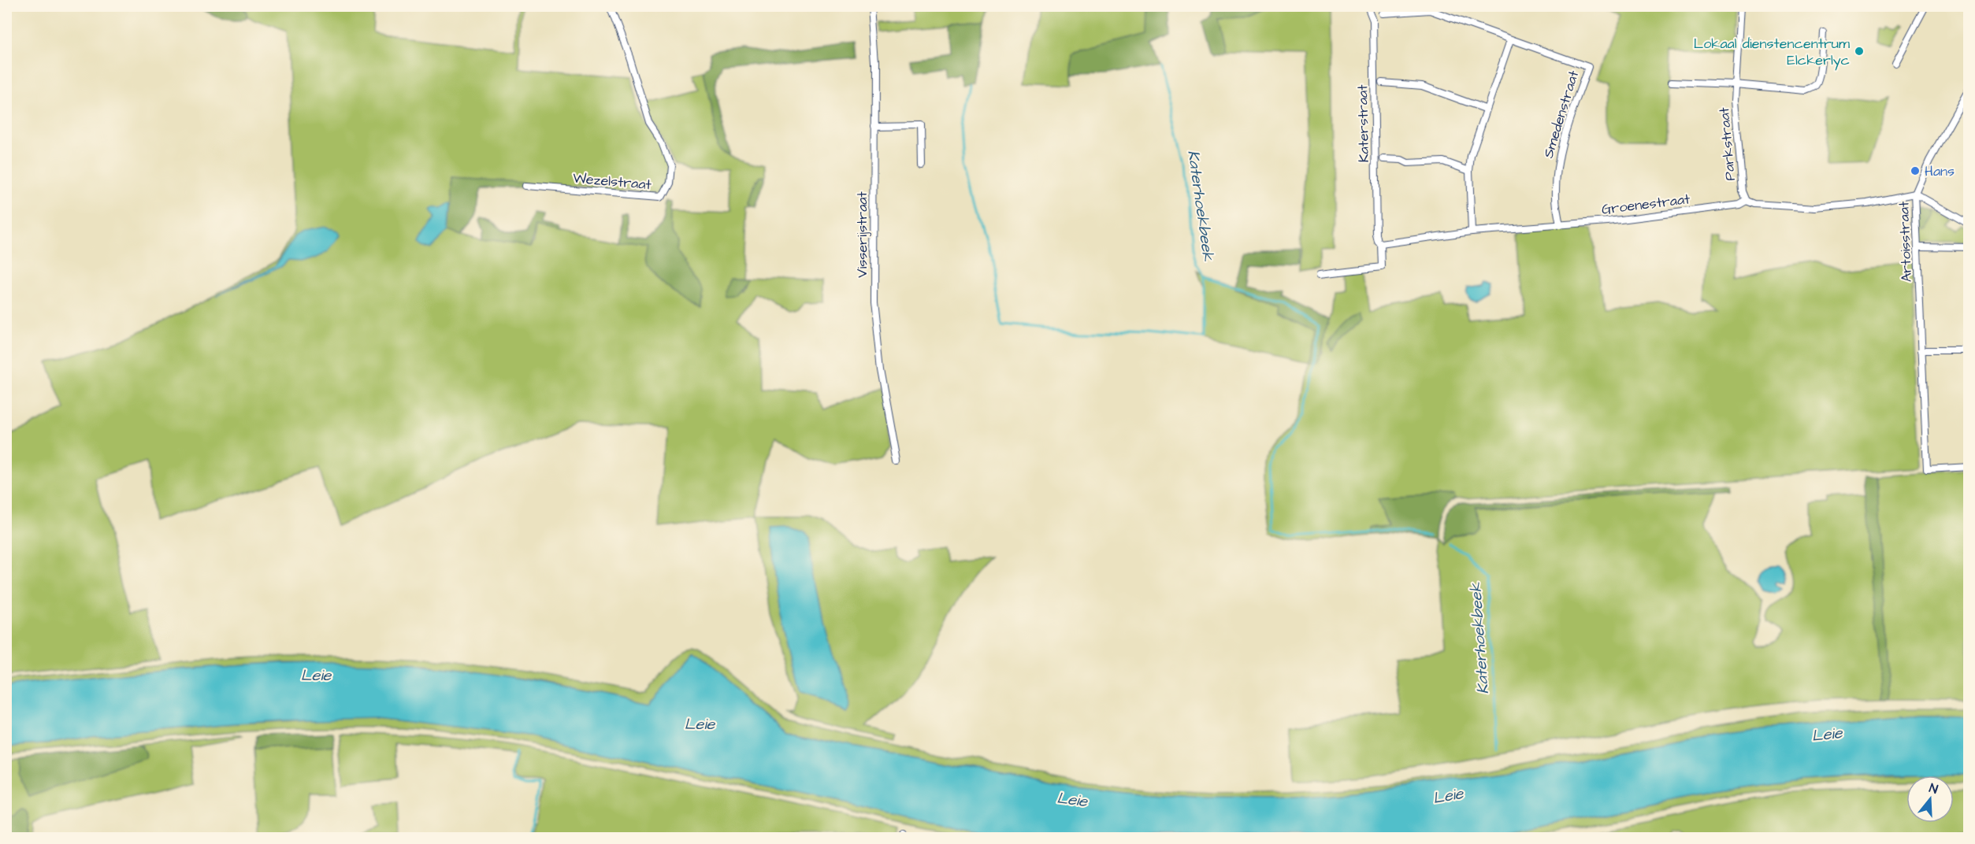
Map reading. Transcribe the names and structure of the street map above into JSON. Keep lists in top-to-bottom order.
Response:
{
  "streets": {
    "street": [
      "Smedenstraat",
      "Katerstraat",
      "Parkstraat",
      "Wezelstraat",
      "Groenestraat",
      "Visserijstraat",
      "Artoisstraat"
    ]
  },
  "crossings": [
    ["Smedenstraat", "Groenestraat"],
    ["Katerstraat", "Groenestraat"],
    ["Parkstraat", "Groenestraat"],
    ["Groenestraat", "Artoisstraat"]
  ],
  "water": ["Katerhoekbeek", "Leie"],
  "places": ["Lokaal dienstencentrum Elckerlyc", "Hans"],
  "north": "top"
}
